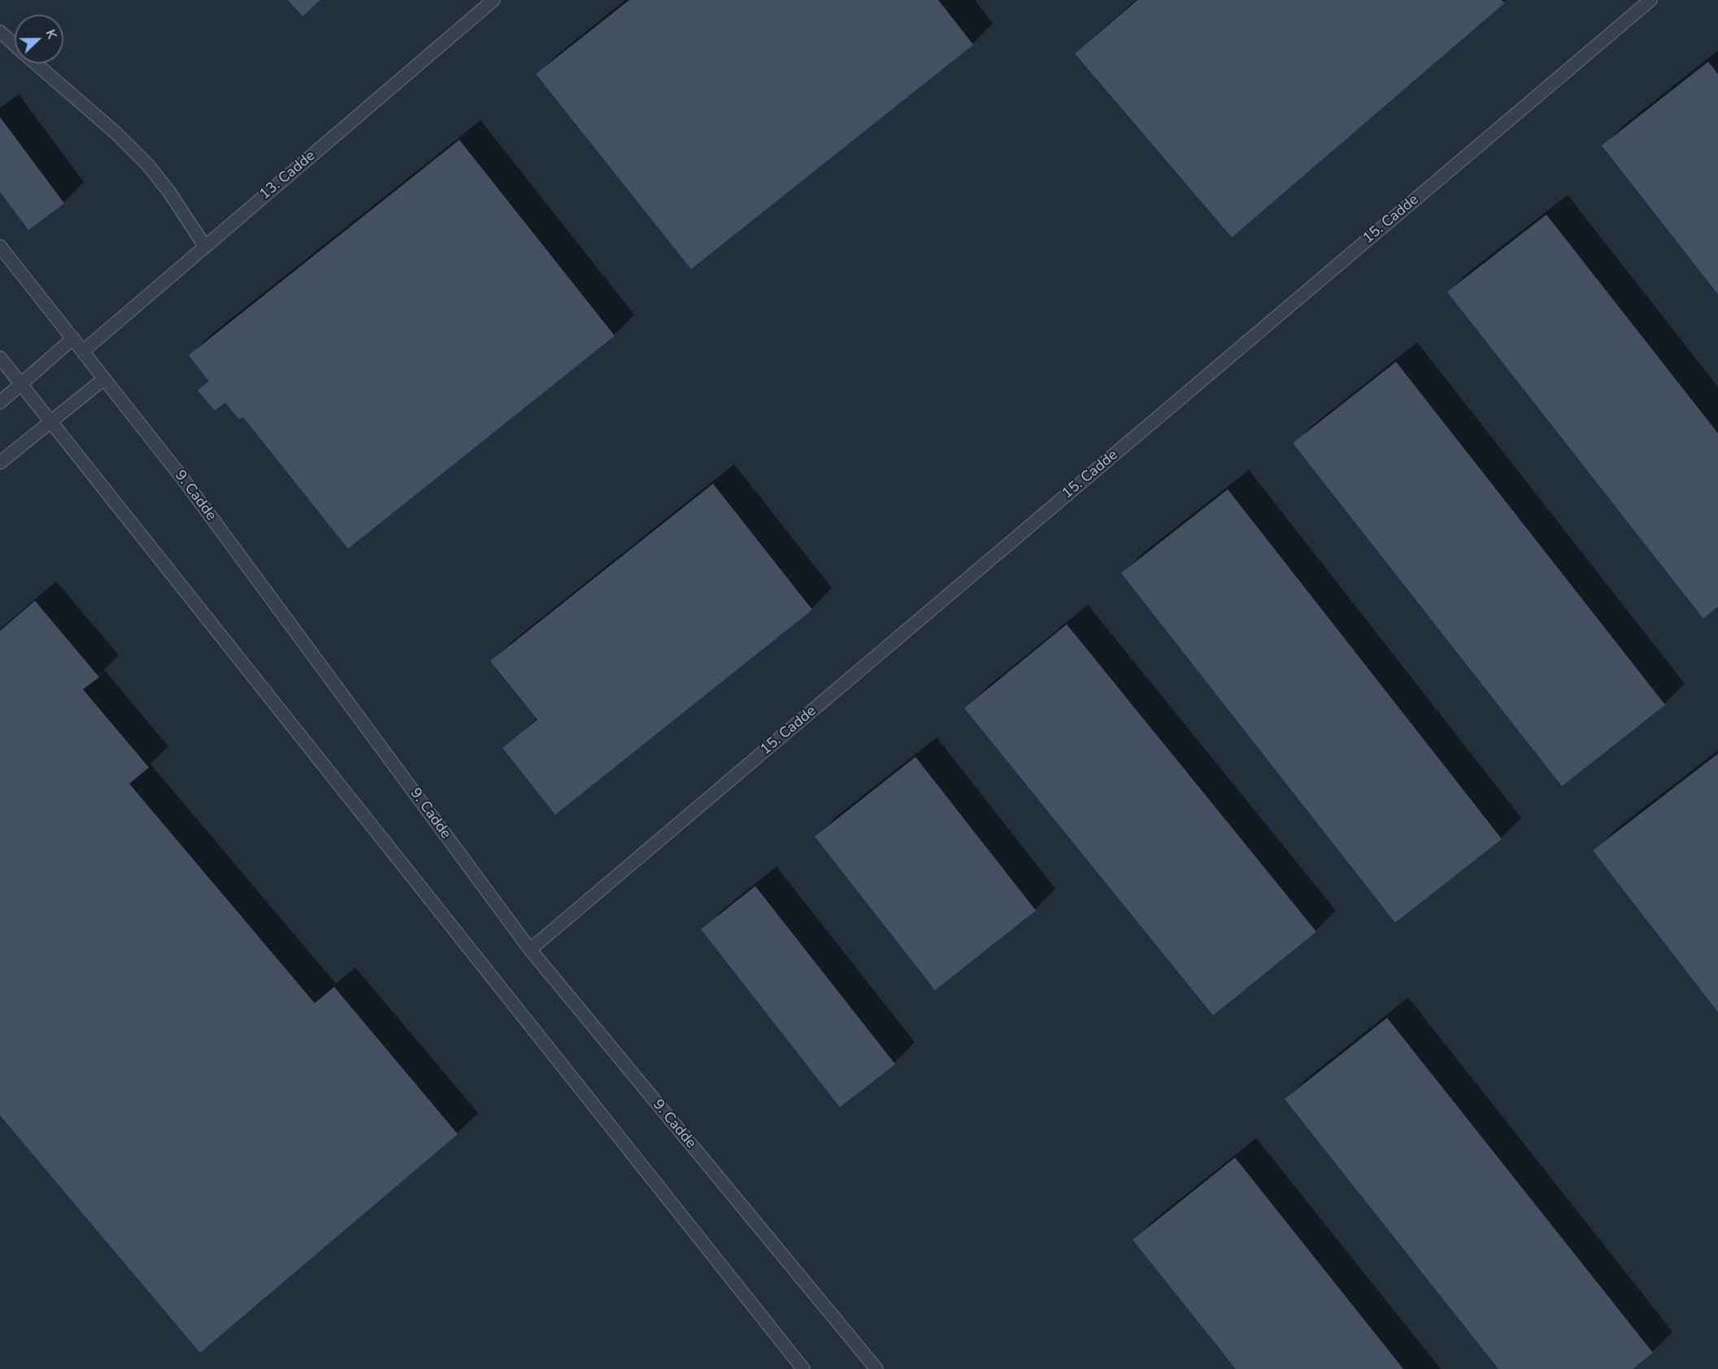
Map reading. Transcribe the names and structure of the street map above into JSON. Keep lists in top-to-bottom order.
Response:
{
  "streets": {
    "lane": ["13. Cadde", "15. Cadde", "9. Cadde"]
  },
  "crossings": [
    ["13. Cadde", "9. Cadde"],
    ["15. Cadde", "9. Cadde"]
  ],
  "north": "right"
}
